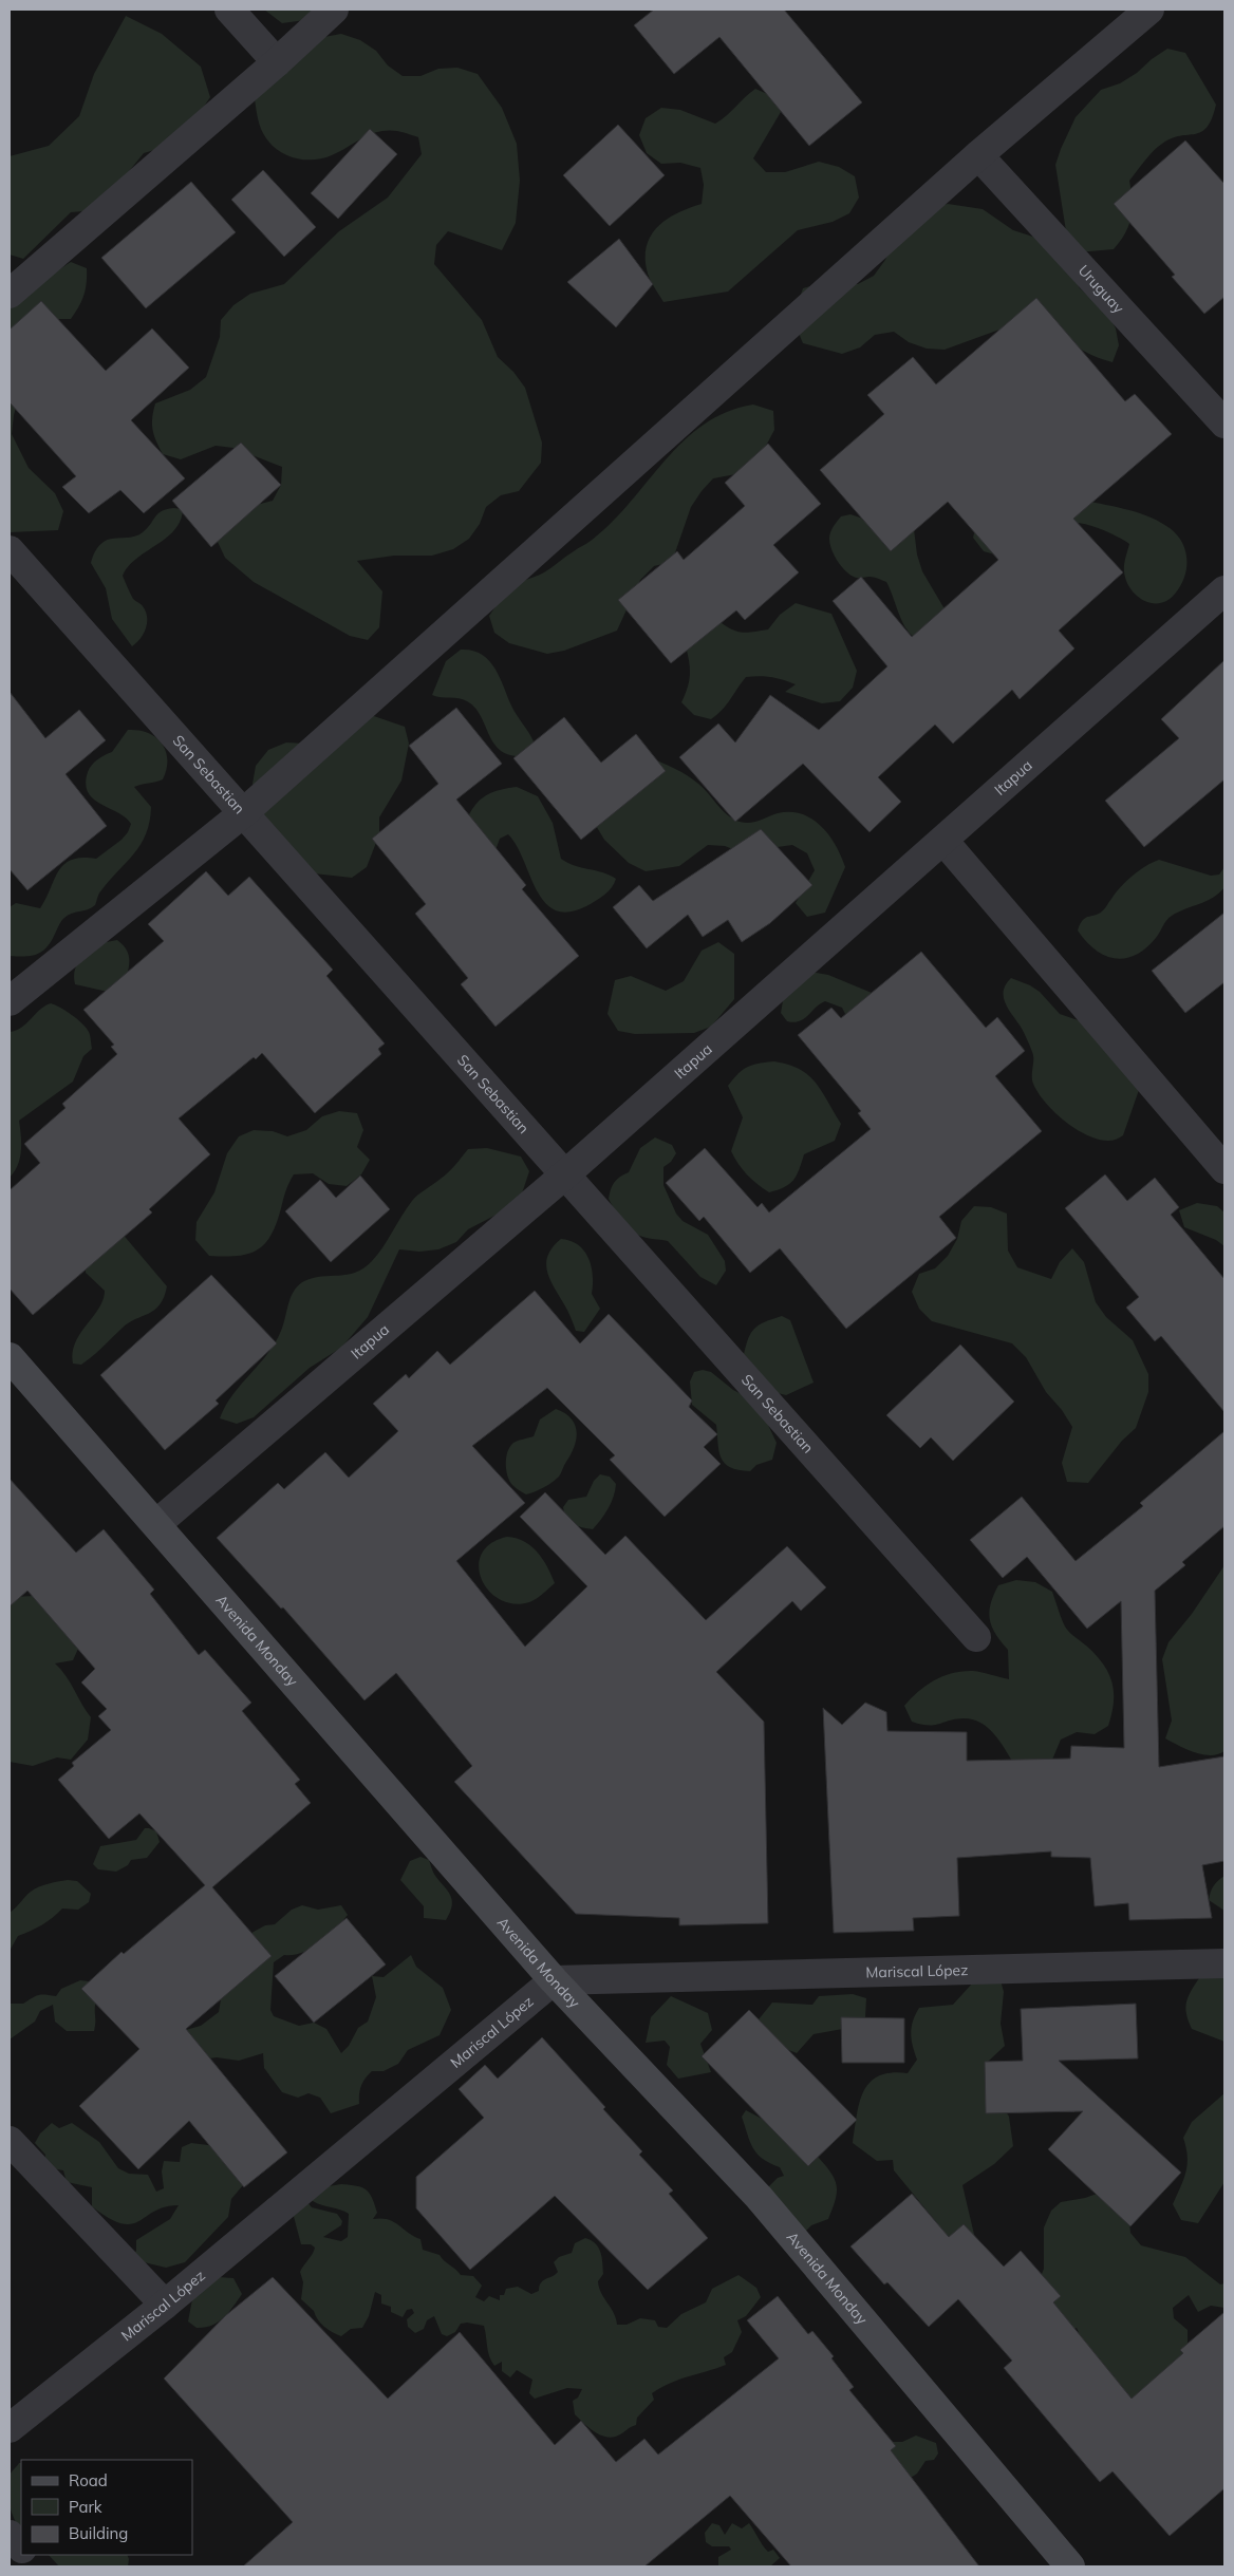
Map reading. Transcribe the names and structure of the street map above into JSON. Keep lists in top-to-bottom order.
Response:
{
  "streets": {
    "main road": ["Avenida Monday"],
    "street": [
      "Uruguay",
      "San Sebastian",
      "Itapua",
      "Mariscal López"
    ]
  },
  "crossings": [
    ["San Sebastian", "Itapua"],
    ["Itapua", "Avenida Monday"],
    ["Avenida Monday", "Mariscal López"]
  ],
  "legend": ["Road", "Park", "Building"]
}
